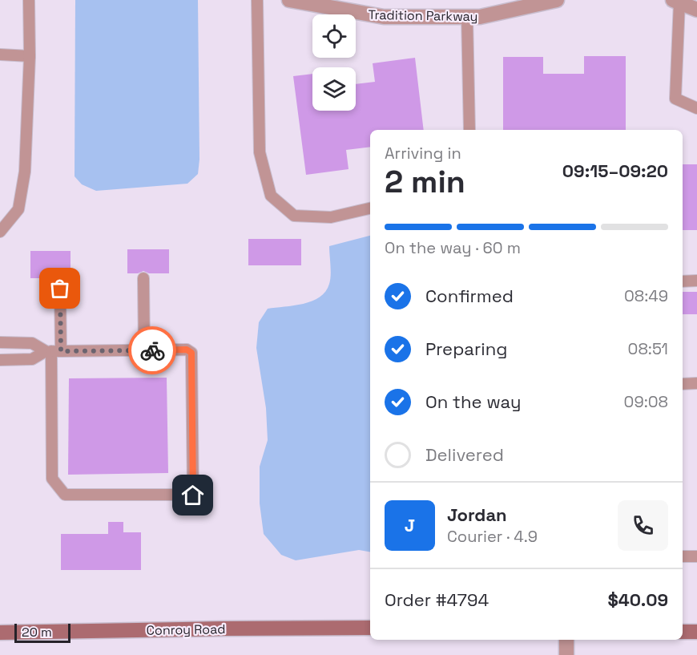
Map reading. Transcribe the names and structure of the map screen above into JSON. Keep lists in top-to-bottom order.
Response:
{
  "streets": {
    "main road": ["Conroy Road"],
    "street": ["Tradition Parkway"]
  },
  "scale_bar": "20 m",
  "page": {
    "heading": ["2 min", "Arriving in", "09:15–09:20"],
    "panel": [
      "Jordan",
      "Courier · 4.9",
      "Order #4794",
      "$40.09"
    ],
    "bar": "On the way · 60 m",
    "list": [
      ["Confirmed", "08:49"],
      ["Preparing", "08:51"],
      ["On the way", "09:08"],
      "Delivered"
    ],
    "round": "J",
    "scale": "20 m"
  }
}
